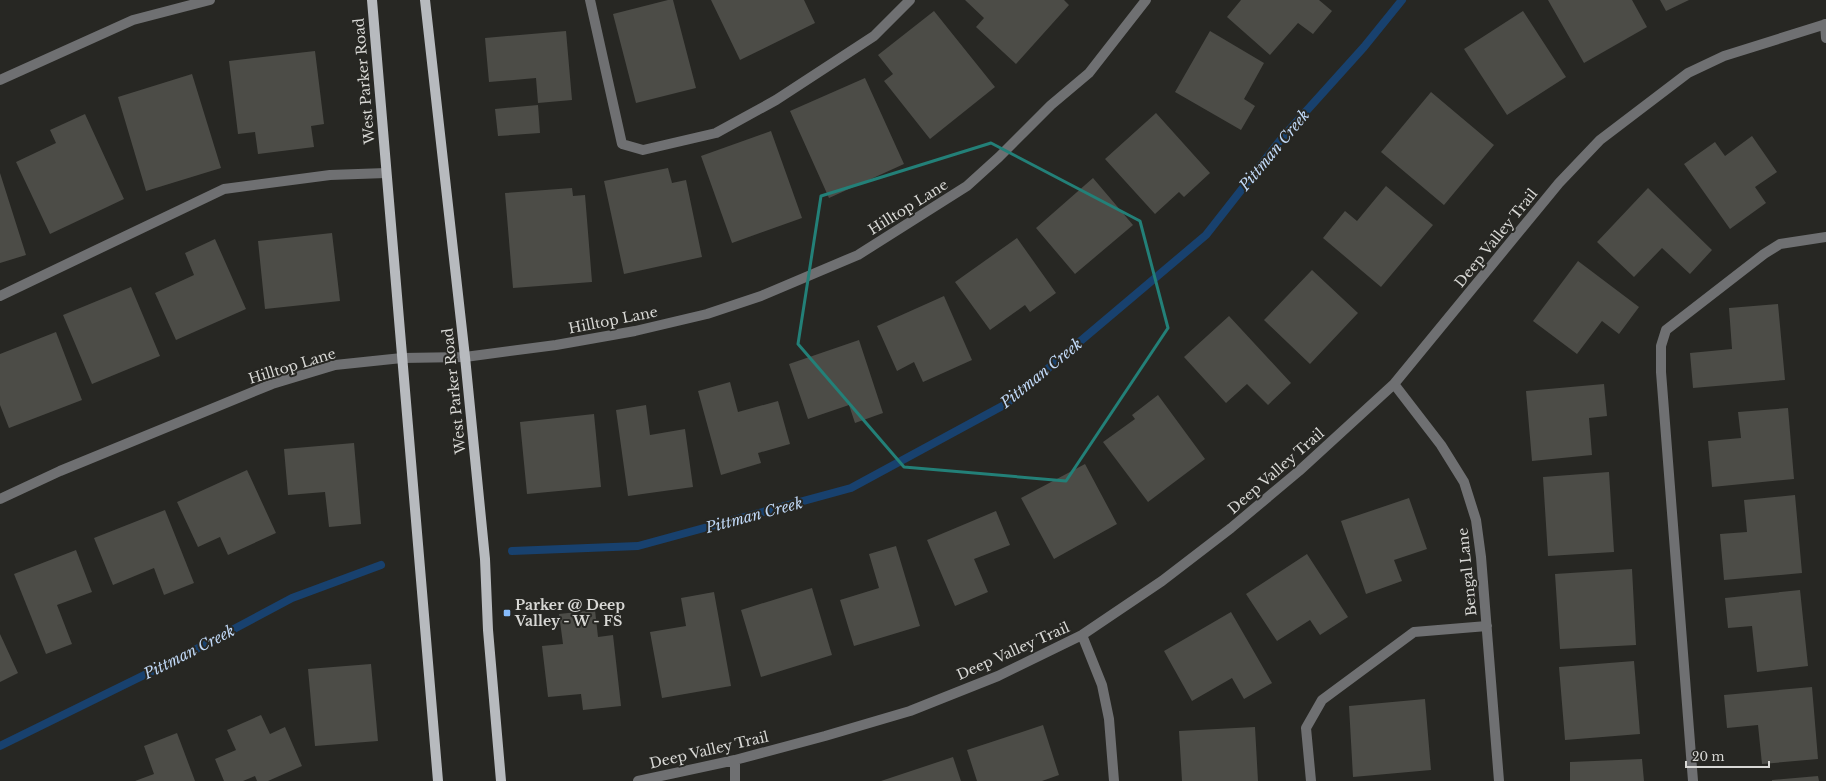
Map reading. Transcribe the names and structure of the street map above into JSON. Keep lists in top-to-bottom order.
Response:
{
  "streets": {
    "main road": ["West Parker Road"],
    "street": ["Hilltop Lane", "Deep Valley Trail", "Bengal Lane"]
  },
  "crossings": [
    ["West Parker Road", "Hilltop Lane"],
    ["Deep Valley Trail", "Bengal Lane"]
  ],
  "water": ["Pittman Creek"],
  "places": {
    "transit": ["Parker @ Deep Valley - W - FS"]
  },
  "scale_bar": "20 m"
}
